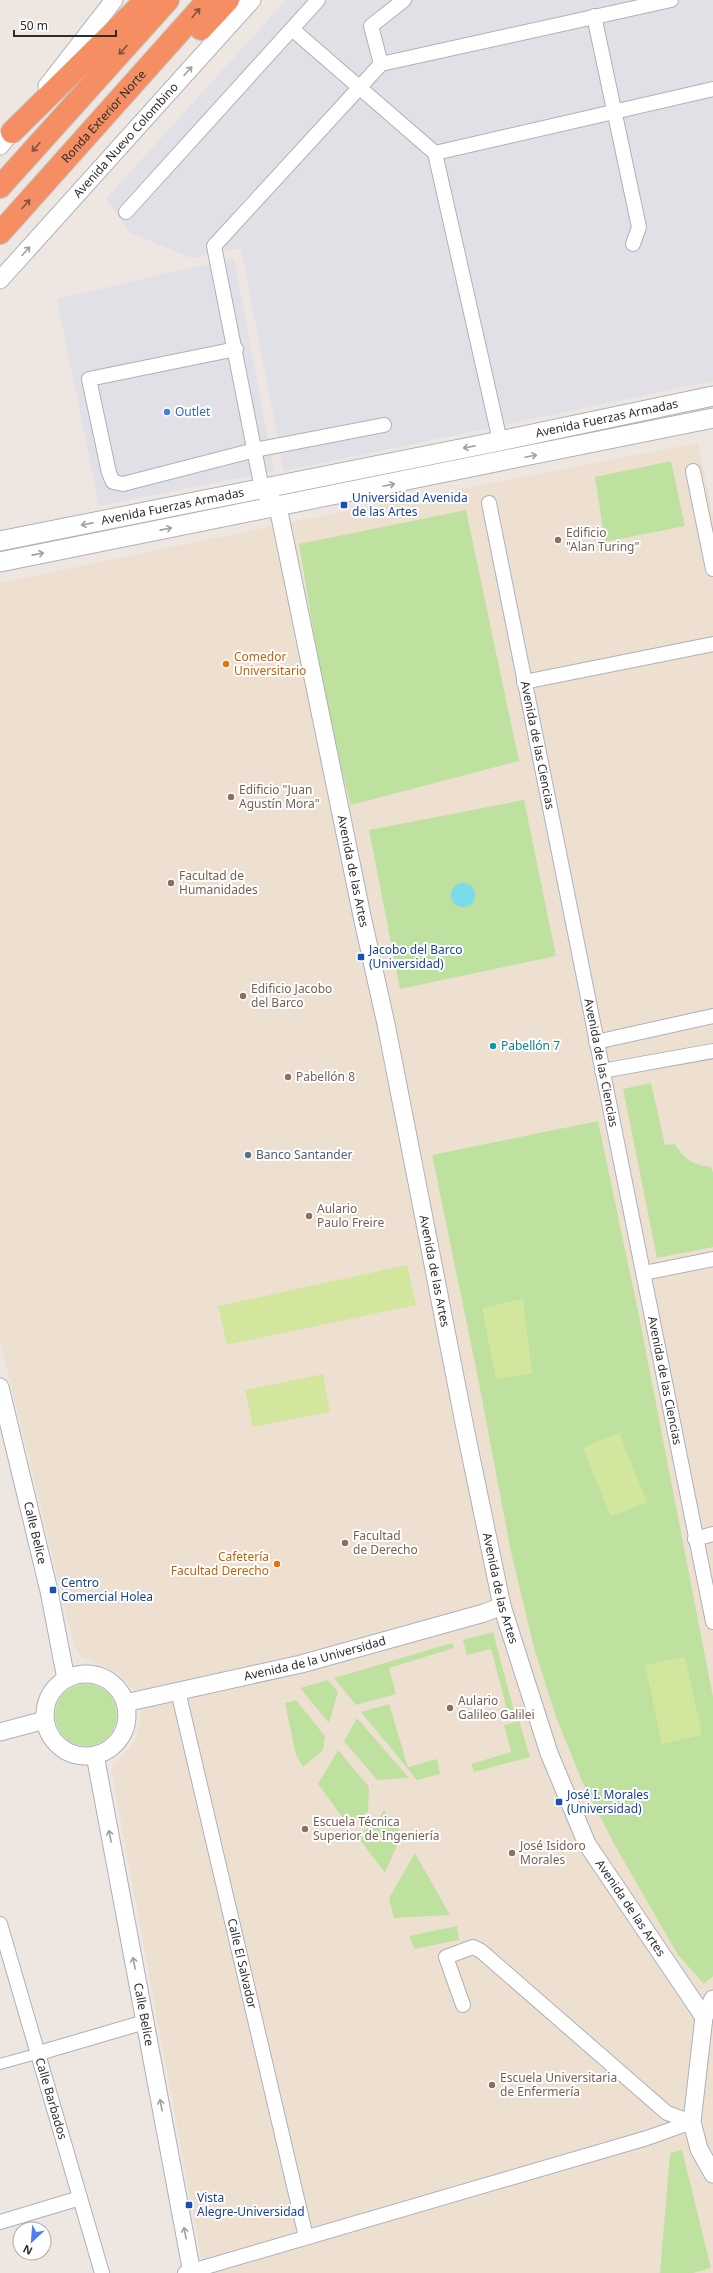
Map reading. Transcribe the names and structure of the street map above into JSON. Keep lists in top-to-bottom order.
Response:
{
  "streets": {
    "highway": ["Ronda Exterior Norte"],
    "main road": ["Avenida Fuerzas Armadas"],
    "street": [
      "Avenida Nuevo Colombino",
      "Avenida de las Ciencias",
      "Avenida de las Artes",
      "Calle Belice",
      "Avenida de la Universidad",
      "Calle El Salvador",
      "Calle Barbados"
    ]
  },
  "crossings": [
    ["Avenida Fuerzas Armadas", "Avenida de las Artes"],
    ["Avenida de las Artes", "Avenida de la Universidad"],
    ["Calle Belice", "Avenida de la Universidad"],
    ["Avenida de la Universidad", "Calle El Salvador"]
  ],
  "one_way": ["Calle Belice"],
  "places": {
    "other": [
      "Outlet",
      "Edificio \"Alan Turing\"",
      "Comedor Universitario",
      "Edificio \"Juan Agustín Mora\"",
      "Facultad de Humanidades",
      "Edificio Jacobo del Barco",
      "Pabellón 7",
      "Pabellón 8",
      "Banco Santander",
      "Aulario Paulo Freire",
      "Facultad de Derecho",
      "Cafetería Facultad Derecho",
      "Aulario Galileo Galilei",
      "Escuela Técnica Superior de Ingeniería",
      "José Isidoro Morales",
      "Escuela Universitaria de Enfermería"
    ],
    "transit": [
      "Universidad Avenida de las Artes",
      "Jacobo del Barco (Universidad)",
      "Centro Comercial Holea",
      "José I. Morales (Universidad)",
      "Vista Alegre-Universidad"
    ]
  },
  "scale_bar": "50 m",
  "north": "bottom left"
}
